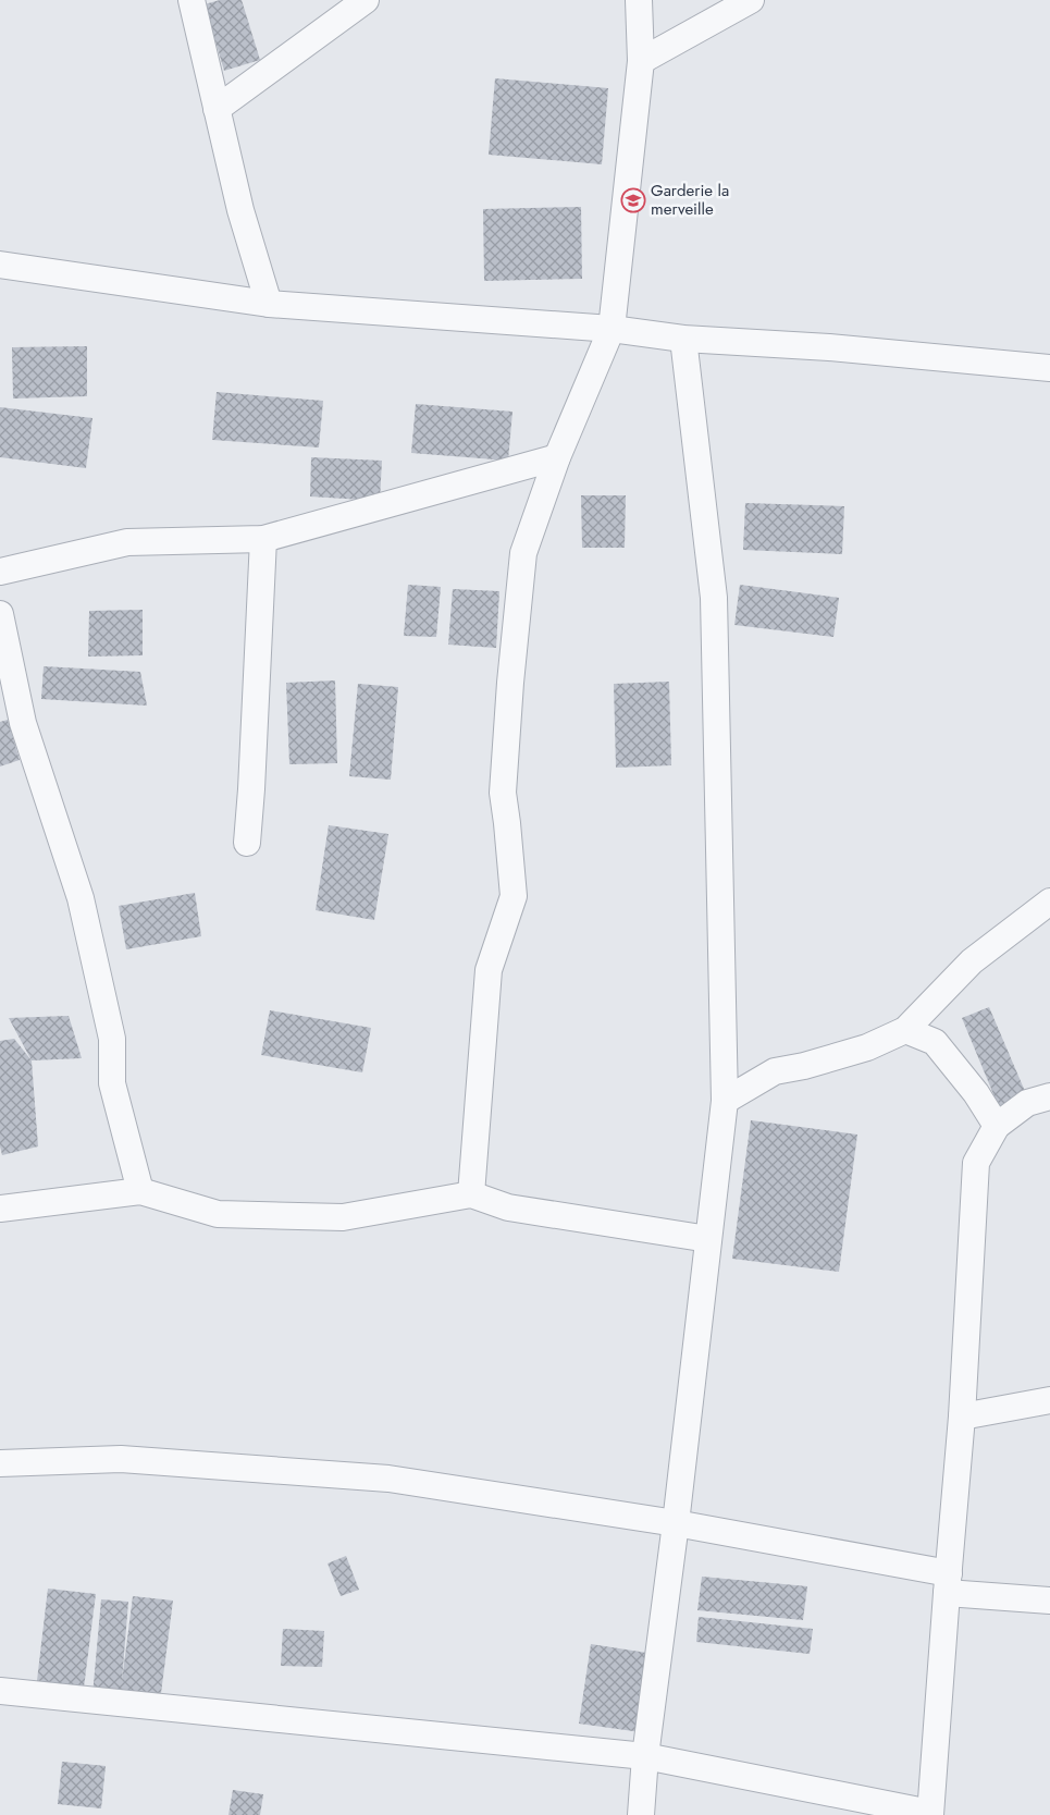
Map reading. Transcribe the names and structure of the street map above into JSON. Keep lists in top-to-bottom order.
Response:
{
  "places": {
    "school or university": ["Garderie la merveille"]
  }
}
